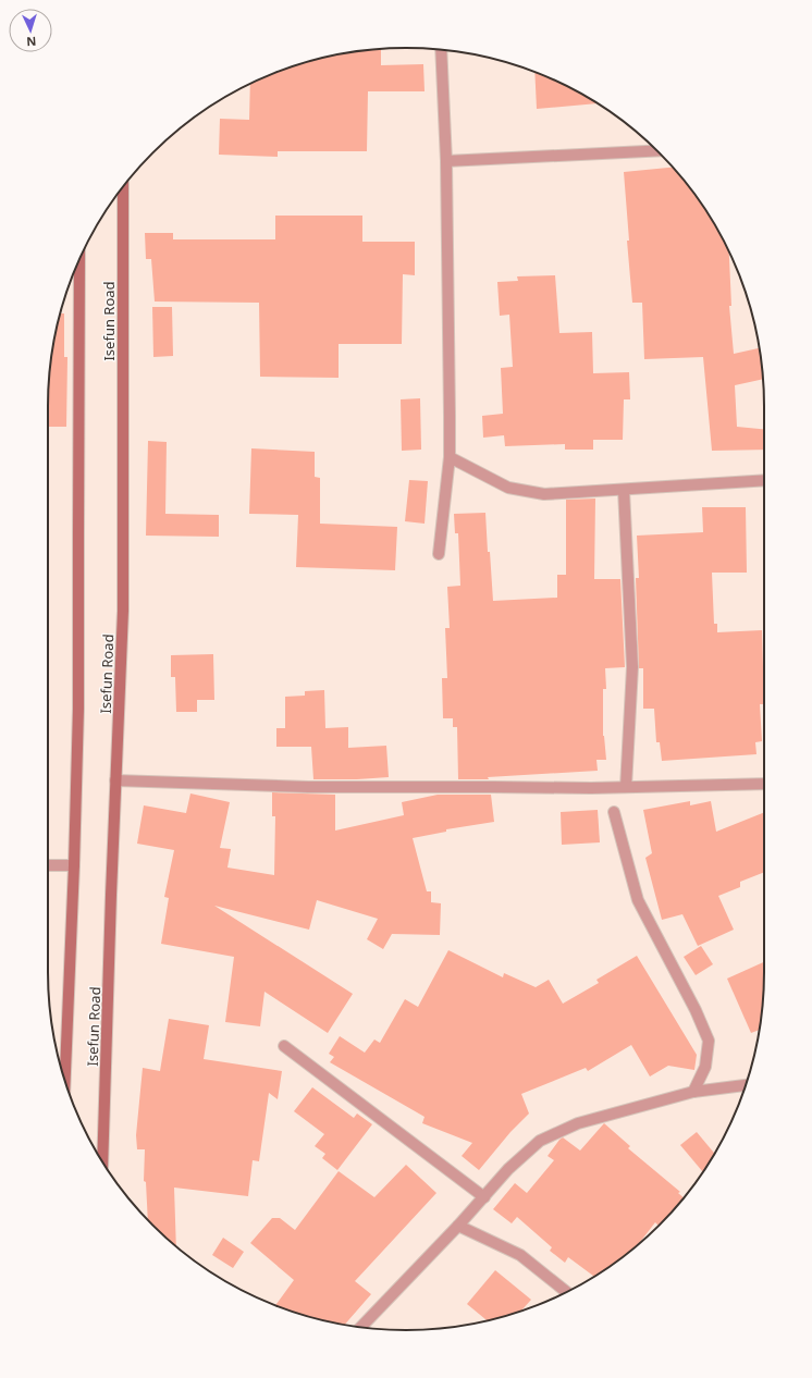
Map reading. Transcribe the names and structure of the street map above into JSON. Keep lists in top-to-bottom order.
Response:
{
  "streets": {
    "street": ["Isefun Road"]
  },
  "north": "bottom"
}
